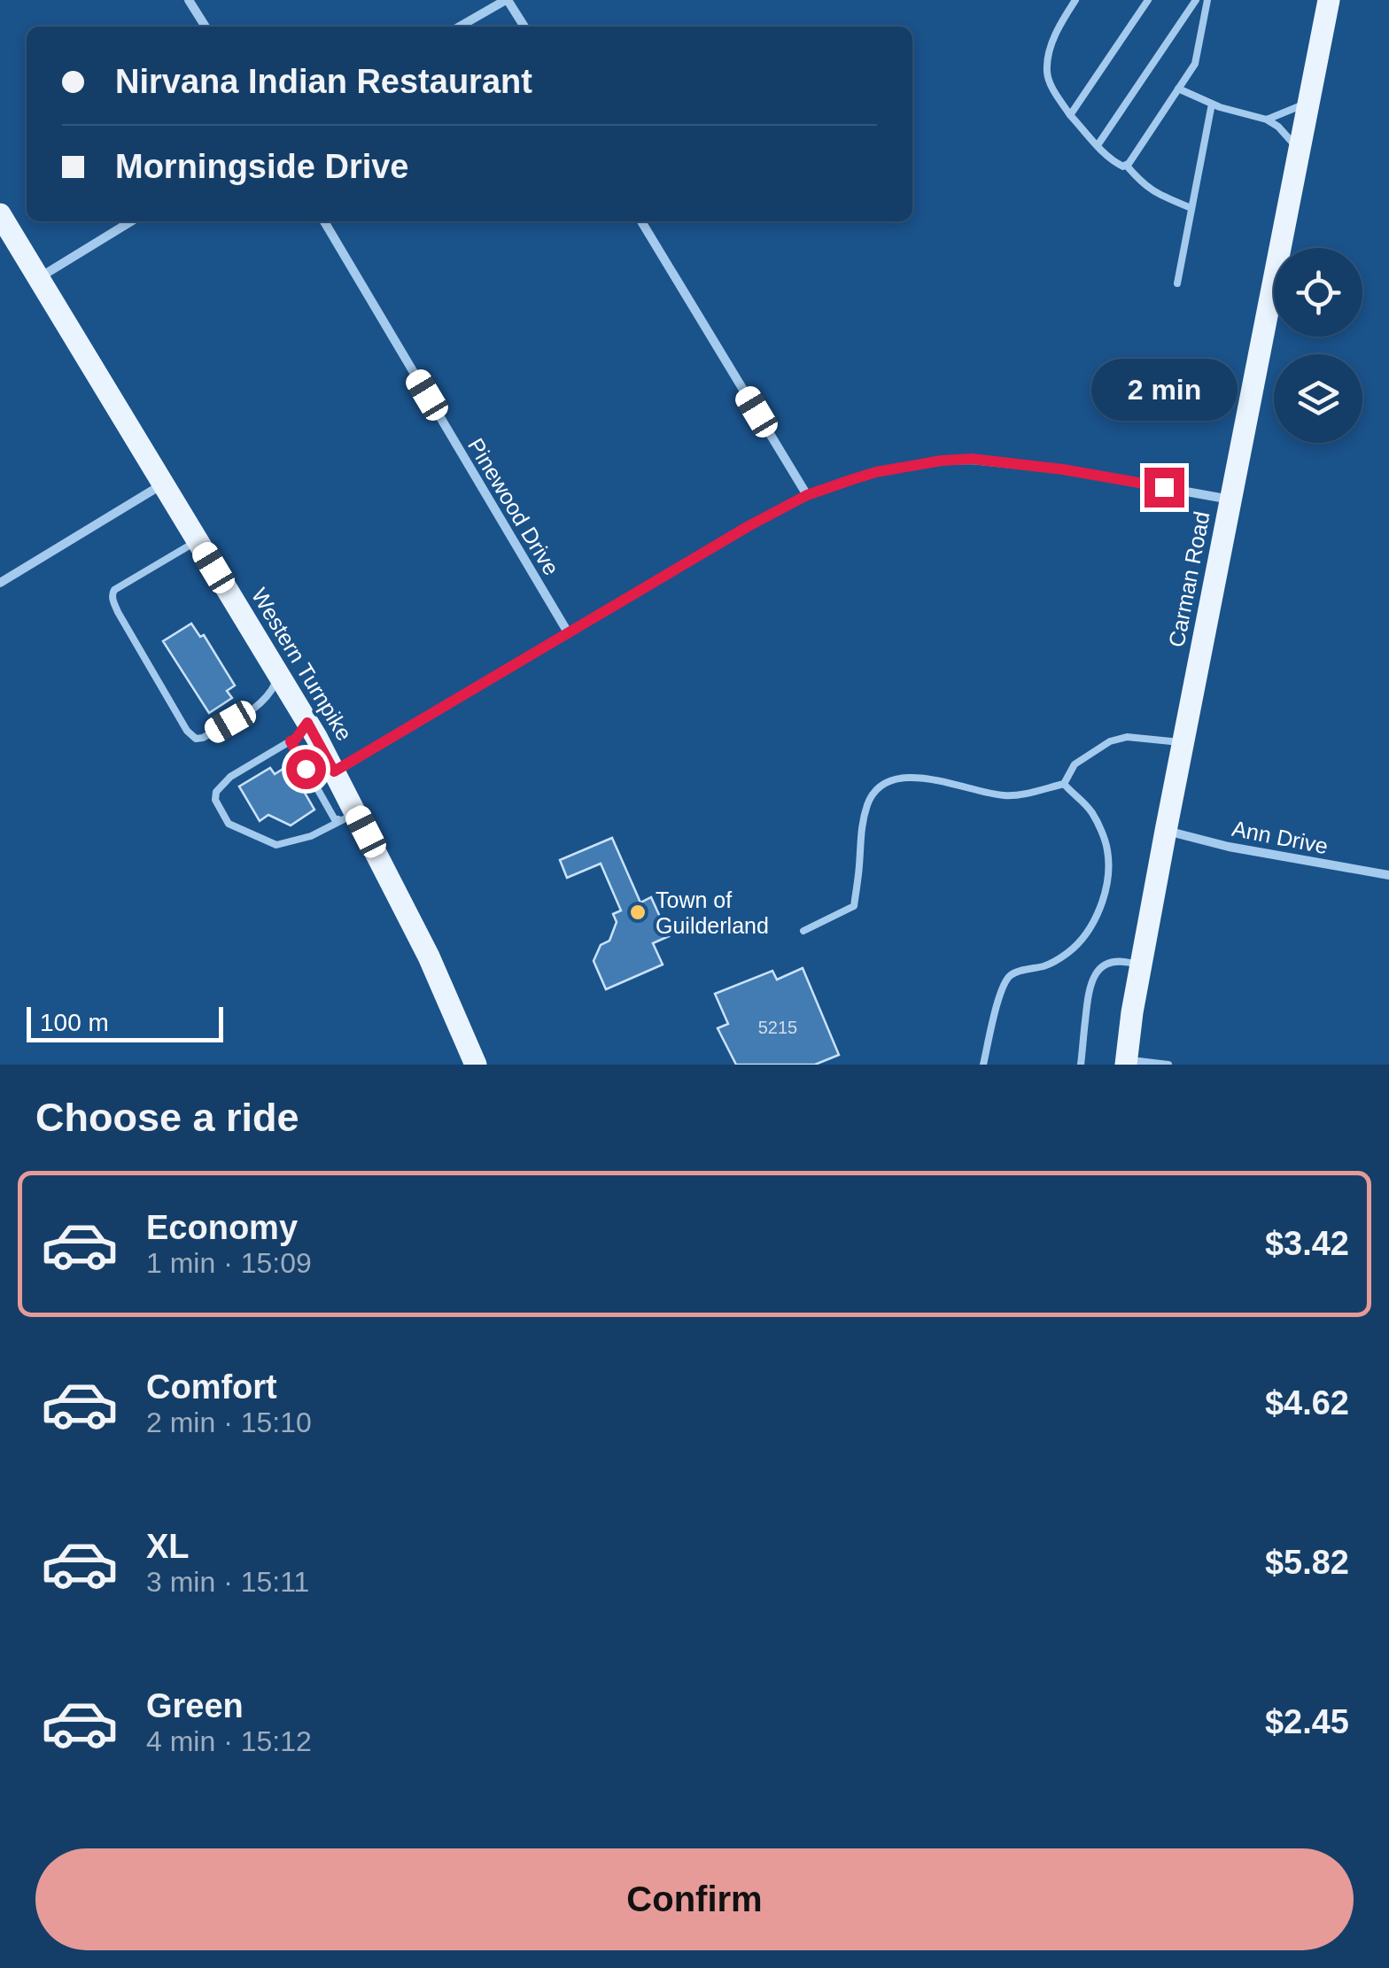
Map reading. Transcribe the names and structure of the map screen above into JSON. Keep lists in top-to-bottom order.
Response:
{
  "streets": {
    "main road": ["Carman Road", "Western Turnpike"],
    "street": ["Pinewood Drive", "Ann Drive"]
  },
  "crossings": [
    ["Carman Road", "Ann Drive"]
  ],
  "places": ["Town of Guilderland"],
  "house_numbers": ["5215"],
  "scale_bar": "100 m",
  "page": {
    "banner": ["Nirvana Indian Restaurant", "Morningside Drive"],
    "bubble": "2 min",
    "scale": "100 m",
    "heading": "Choose a ride",
    "list": [
      {
        "name": "Economy",
        "note": "1 min · 15:09",
        "value": "$3.42"
      },
      {
        "name": "Comfort",
        "note": "2 min · 15:10",
        "value": "$4.62"
      },
      {
        "name": "XL",
        "note": "3 min · 15:11",
        "value": "$5.82"
      },
      {
        "name": "Green",
        "note": "4 min · 15:12",
        "value": "$2.45"
      }
    ],
    "buttons": "Confirm"
  }
}
